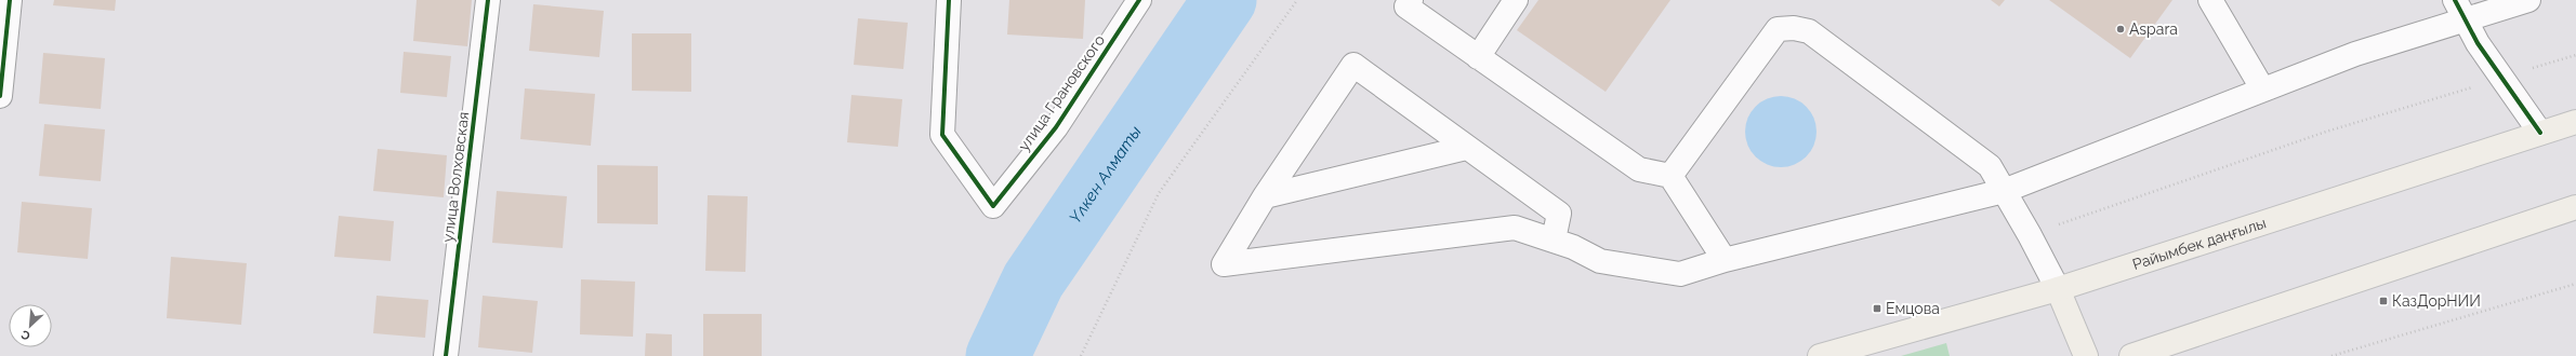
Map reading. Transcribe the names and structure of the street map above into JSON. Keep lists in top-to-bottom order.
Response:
{
  "streets": {
    "main road": ["Райымбек даңғылы"],
    "street": ["улица Грановского", "улица Волховская"]
  },
  "water": ["Үлкен Алматы"],
  "places": {
    "other": ["Aspara"],
    "transit": ["КазДорНИИ", "Емцова"]
  },
  "north": "bottom left"
}
